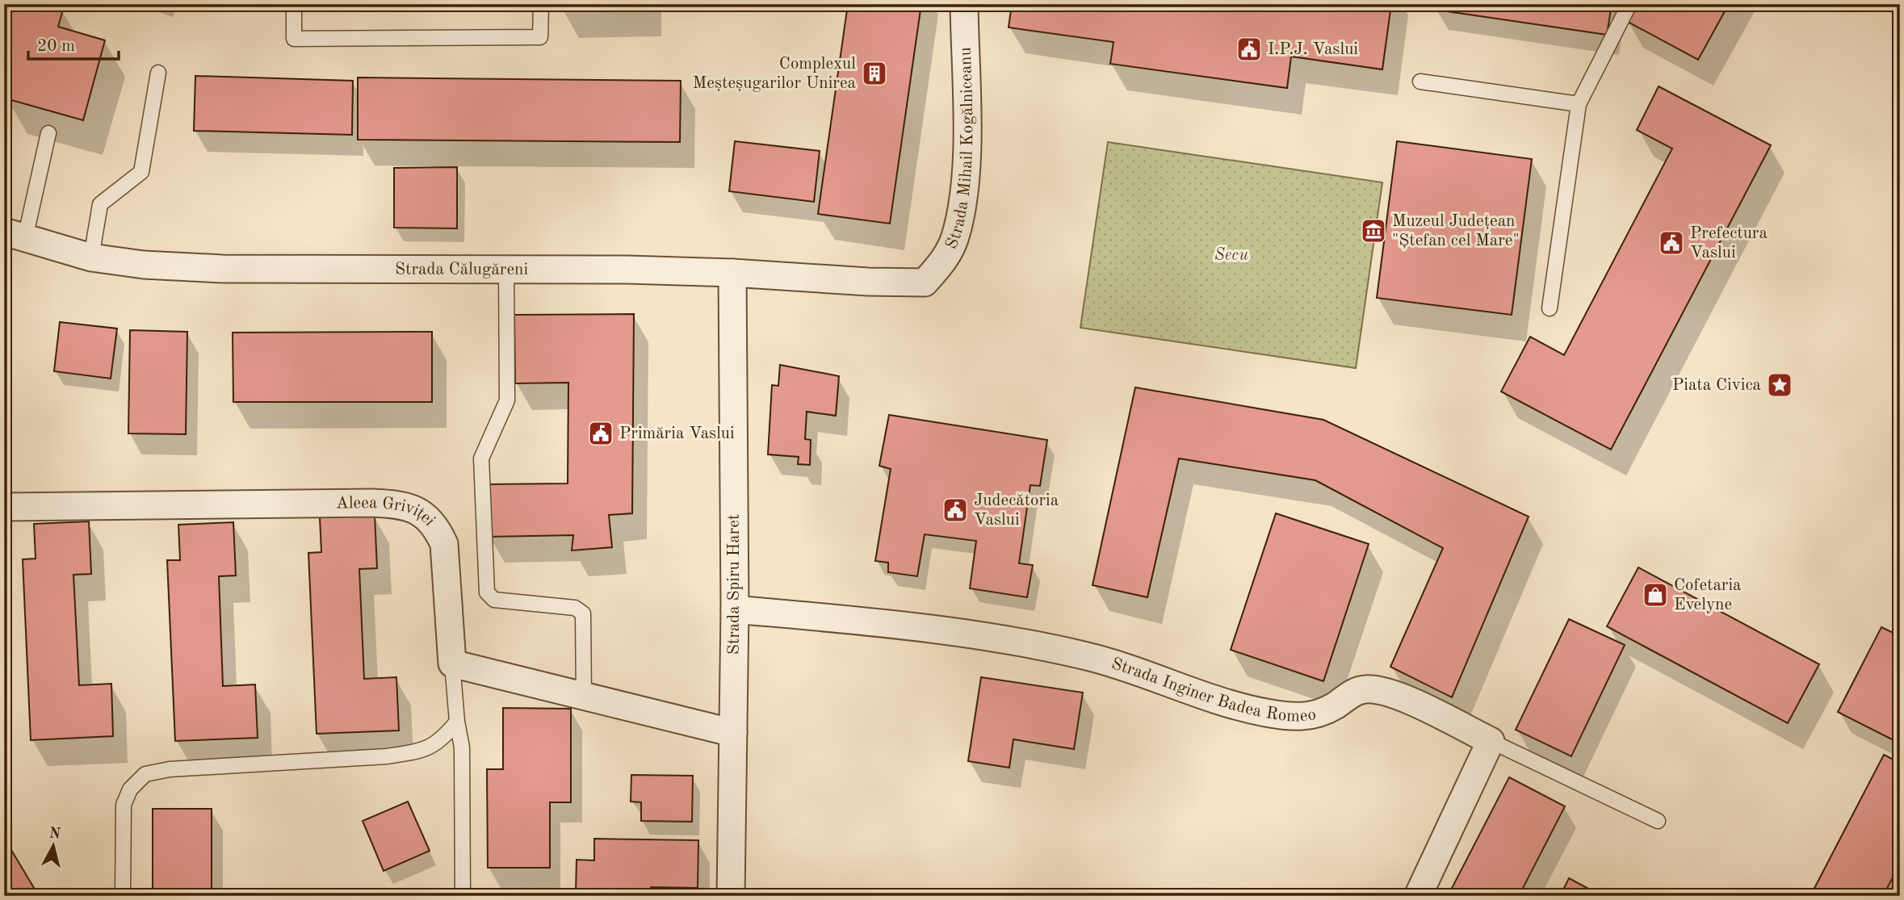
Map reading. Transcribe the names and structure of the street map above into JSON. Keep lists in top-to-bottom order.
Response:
{
  "streets": {
    "street": [
      "Strada Mihail Kogălniceanu",
      "Strada Călugăreni",
      "Aleea Griviței",
      "Strada Spiru Haret",
      "Strada Inginer Badea Romeo"
    ]
  },
  "crossings": [
    ["Strada Mihail Kogălniceanu", "Strada Călugăreni"],
    ["Strada Călugăreni", "Strada Spiru Haret"],
    ["Strada Spiru Haret", "Strada Inginer Badea Romeo"]
  ],
  "parks": ["Secu"],
  "places": {
    "public building": [
      "I.P.J. Vaslui",
      "Prefectura Vaslui",
      "Primăria Vaslui",
      "Judecătoria Vaslui"
    ],
    "building": ["Complexul Meșteșugarilor Unirea"],
    "museum": ["Muzeul Județean \"Ștefan cel Mare\""],
    "place": ["Piata Civica"],
    "shop": ["Cofetaria Evelyne"]
  },
  "scale_bar": "20 m",
  "north": "top"
}
